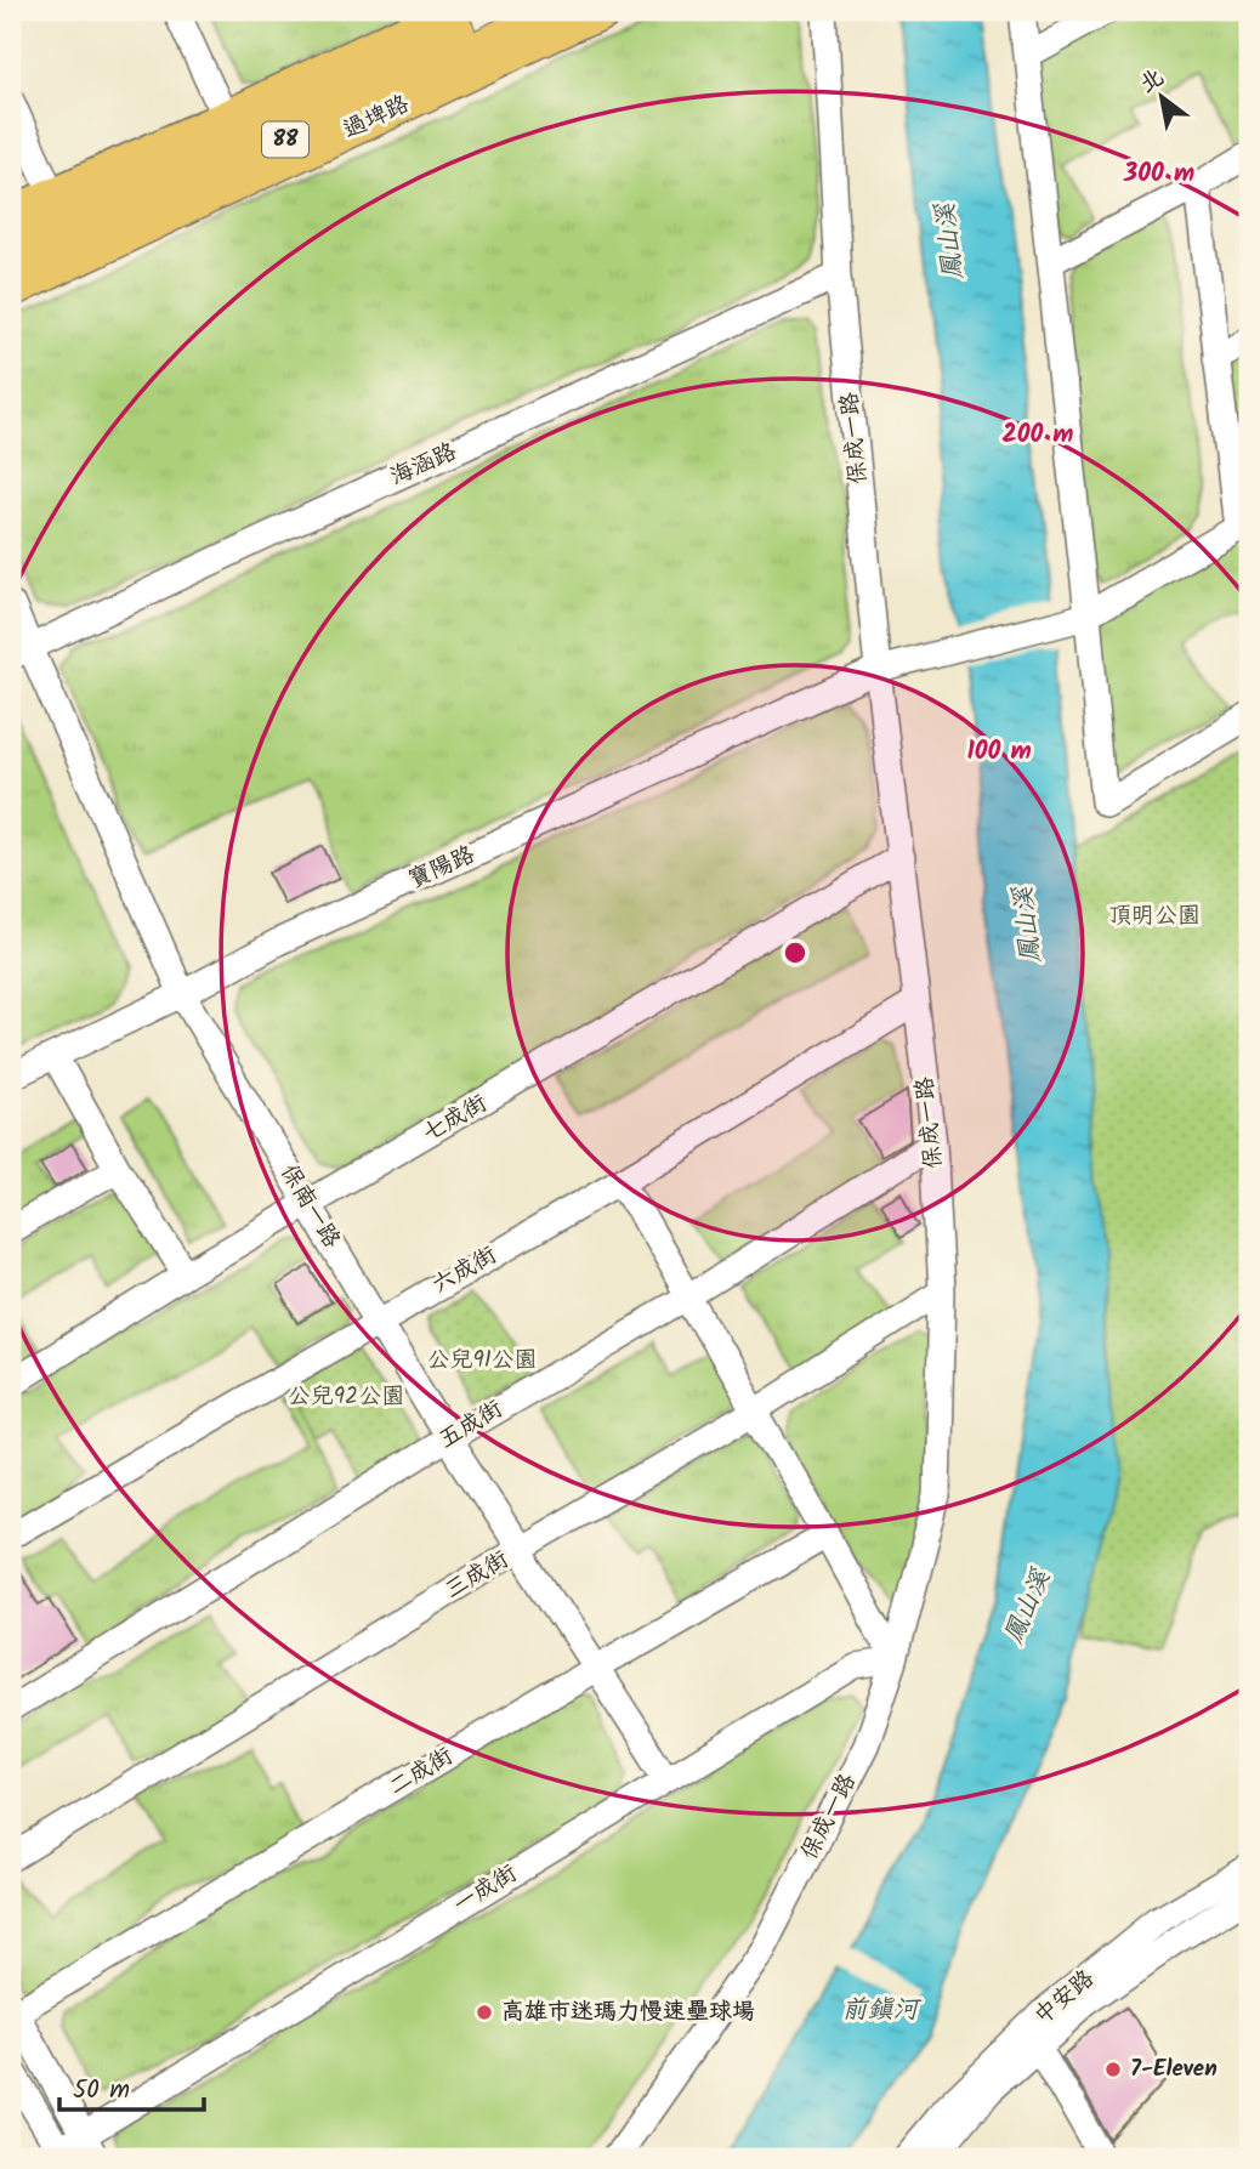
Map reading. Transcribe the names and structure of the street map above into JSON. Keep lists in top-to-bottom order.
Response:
{
  "streets": {
    "highway": ["88"],
    "main road": ["過埤路"],
    "street": [
      "保成一路",
      "海涵路",
      "寶陽路",
      "七成街",
      "保南一路",
      "六成街",
      "五成街",
      "三成街",
      "二成街",
      "一成街",
      "中安路"
    ]
  },
  "crossings": [
    ["保成一路", "海涵路"],
    ["保成一路", "寶陽路"],
    ["保成一路", "七成街"],
    ["保成一路", "六成街"],
    ["保成一路", "五成街"],
    ["保成一路", "三成街"],
    ["保成一路", "一成街"],
    ["海涵路", "保南一路"],
    ["寶陽路", "保南一路"],
    ["七成街", "保南一路"],
    ["保南一路", "六成街"],
    ["保南一路", "五成街"],
    ["保南一路", "三成街"],
    ["保南一路", "二成街"],
    ["保南一路", "一成街"]
  ],
  "water": ["鳳山溪", "前鎮河"],
  "parks": ["頂明公園", "公兒91公園", "公兒92公園"],
  "places": ["高雄市迷瑪力慢速壘球場", "7-Eleven"],
  "scale_bar": "50 m",
  "north": "top left",
  "rings": ["300 m", "200 m", "100 m"]
}
